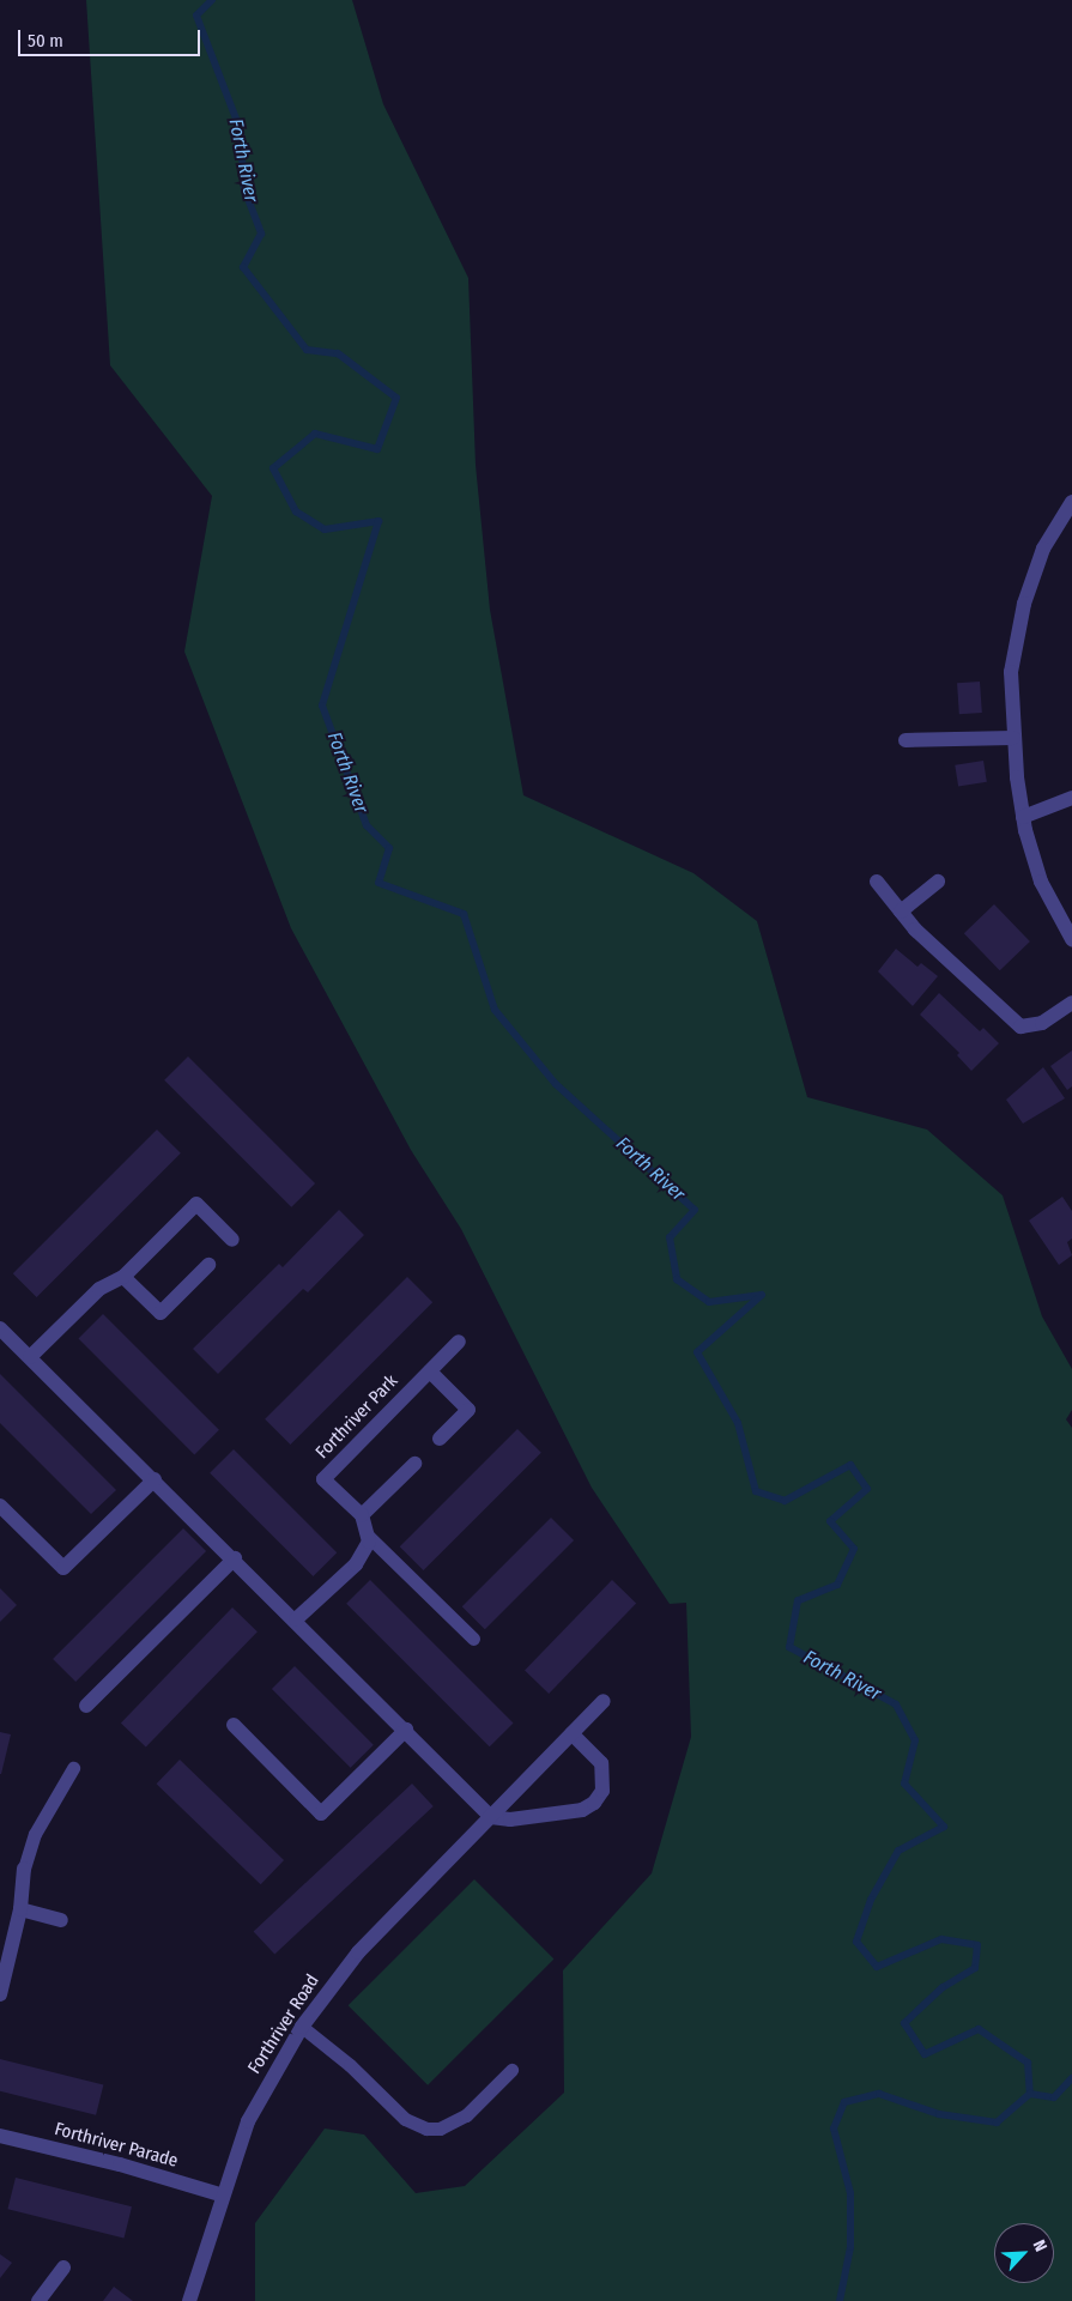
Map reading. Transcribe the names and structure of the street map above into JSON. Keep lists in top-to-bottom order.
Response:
{
  "streets": {
    "street": ["Forthriver Park", "Forthriver Road", "Forthriver Parade"]
  },
  "crossings": [
    ["Forthriver Road", "Forthriver Parade"]
  ],
  "water": ["Forth River"],
  "scale_bar": "50 m",
  "north": "top right"
}
